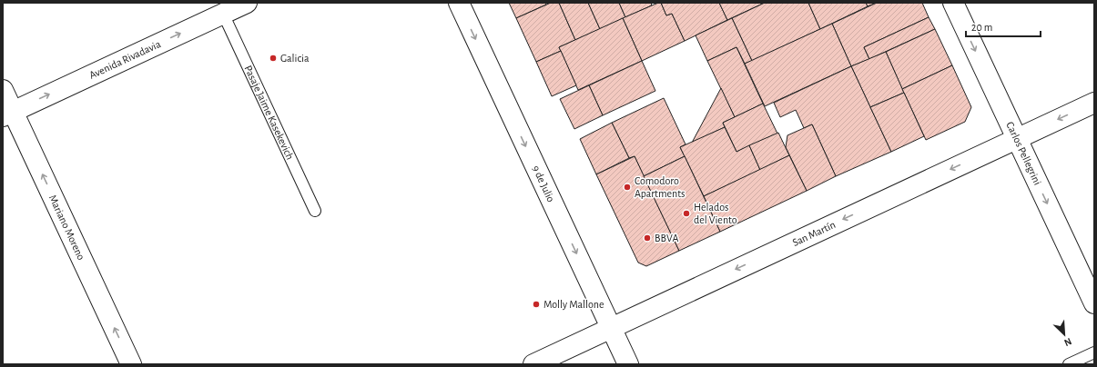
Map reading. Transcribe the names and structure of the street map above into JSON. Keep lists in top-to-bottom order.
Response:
{
  "streets": {
    "street": [
      "Avenida Rivadavia",
      "Carlos Pellegrini",
      "9 de Julio",
      "Mariano Moreno",
      "San Martín"
    ],
    "lane": ["Pasaje Jaime Kasekevich"]
  },
  "crossings": [
    ["Avenida Rivadavia", "Pasaje Jaime Kasekevich"],
    ["Avenida Rivadavia", "Mariano Moreno"],
    ["Carlos Pellegrini", "San Martín"],
    ["9 de Julio", "San Martín"]
  ],
  "one_way": [
    "Avenida Rivadavia",
    "Carlos Pellegrini",
    "9 de Julio",
    "Mariano Moreno",
    "San Martín"
  ],
  "places": [
    "Galicia",
    "Comodoro Apartments",
    "Helados del Viento",
    "BBVA",
    "Molly Mallone"
  ],
  "scale_bar": "20 m",
  "north": "bottom right"
}
